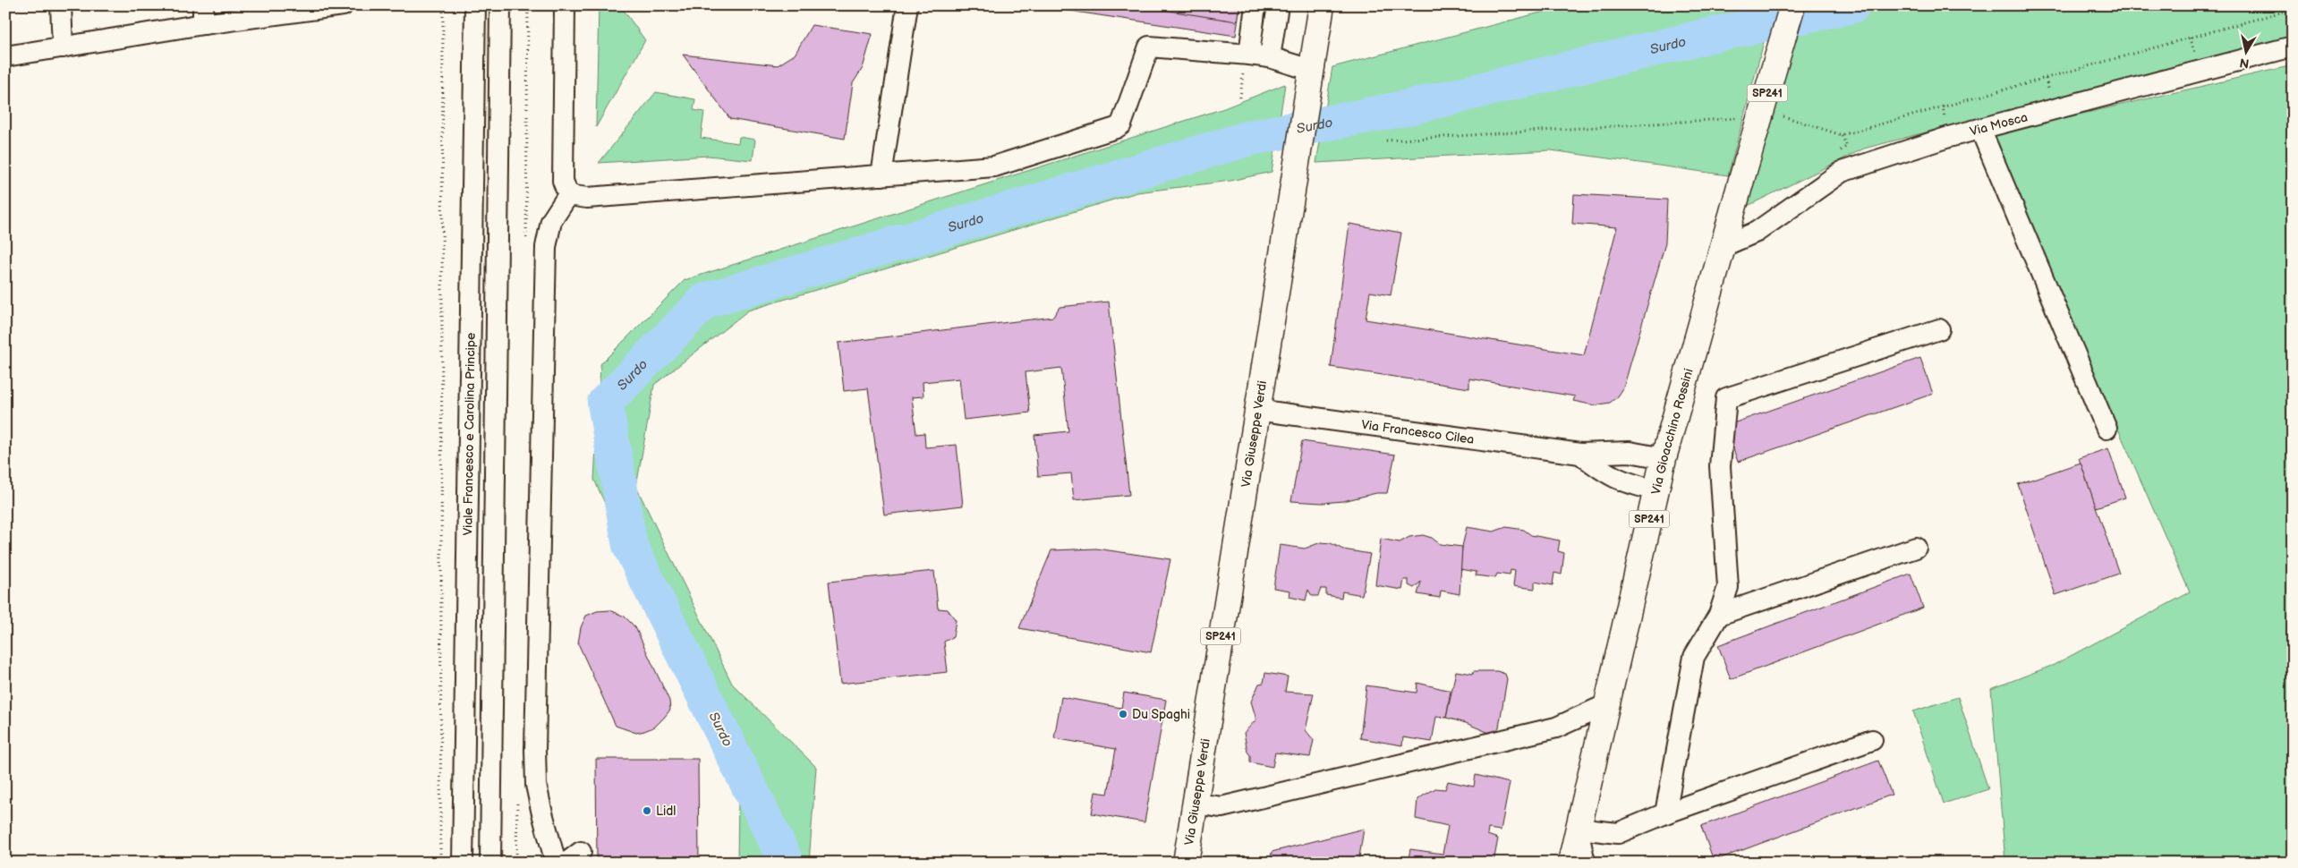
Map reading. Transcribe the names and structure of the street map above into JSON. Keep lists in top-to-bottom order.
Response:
{
  "streets": {
    "main road": ["SP241", "Via Gioacchino Rossini", "Via Giuseppe Verdi"],
    "street": ["Via Mosca", "Via Francesco Cilea", "Viale Francesco e Carolina Principe"]
  },
  "crossings": [
    ["Via Mosca", "Via Gioacchino Rossini"],
    ["Via Gioacchino Rossini", "Via Francesco Cilea"],
    ["Via Francesco Cilea", "Via Giuseppe Verdi"]
  ],
  "water": ["Surdo"],
  "places": ["Du Spaghi", "Lidl"],
  "north": "bottom"
}
